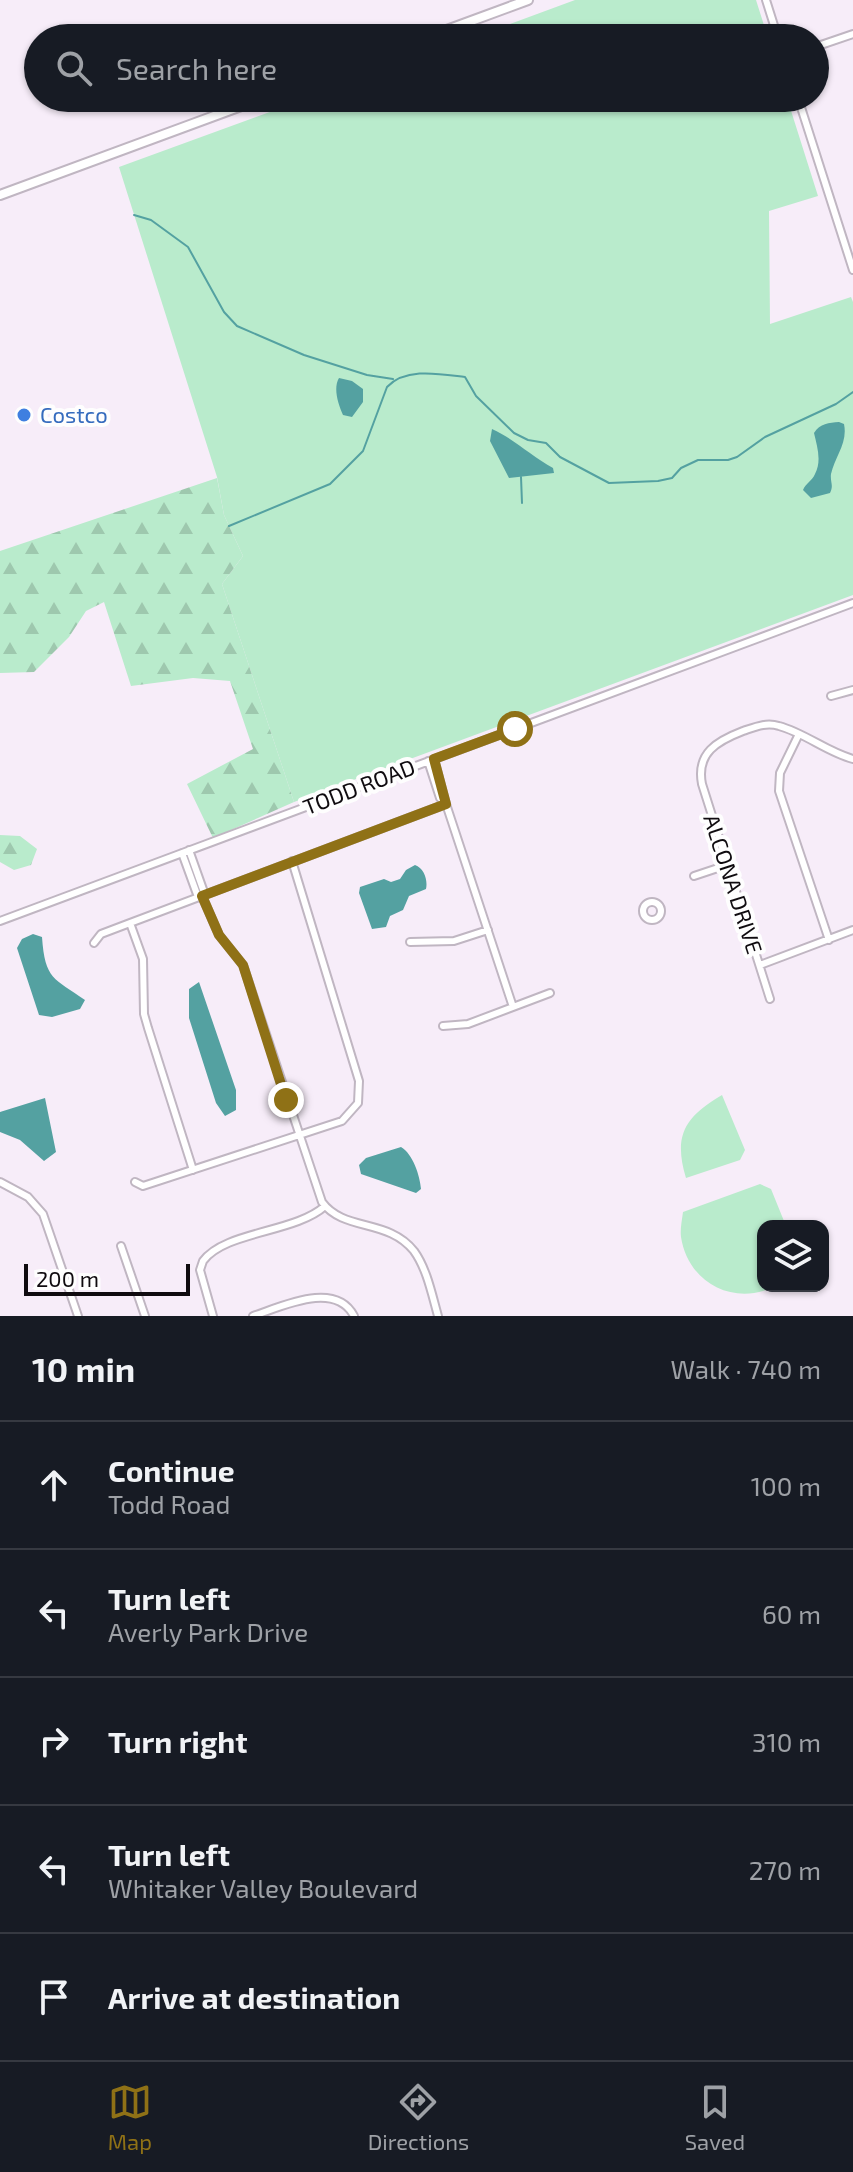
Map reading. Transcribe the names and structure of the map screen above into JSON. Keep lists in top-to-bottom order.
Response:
{
  "streets": {
    "street": ["TODD ROAD", "ALCONA DRIVE"]
  },
  "places": ["Costco"],
  "scale_bar": "200 m",
  "page": {
    "search": "Search here",
    "scale": "200 m",
    "heading": ["10 min", "Walk · 740 m"],
    "list": [
      ["Continue", "Todd Road", "100 m"],
      ["Turn left", "Averly Park Drive", "60 m"],
      ["Turn right", "310 m"],
      ["Turn left", "Whitaker Valley Boulevard", "270 m"],
      "Arrive at destination"
    ],
    "nav": ["Map", "Directions", "Saved"]
  }
}
